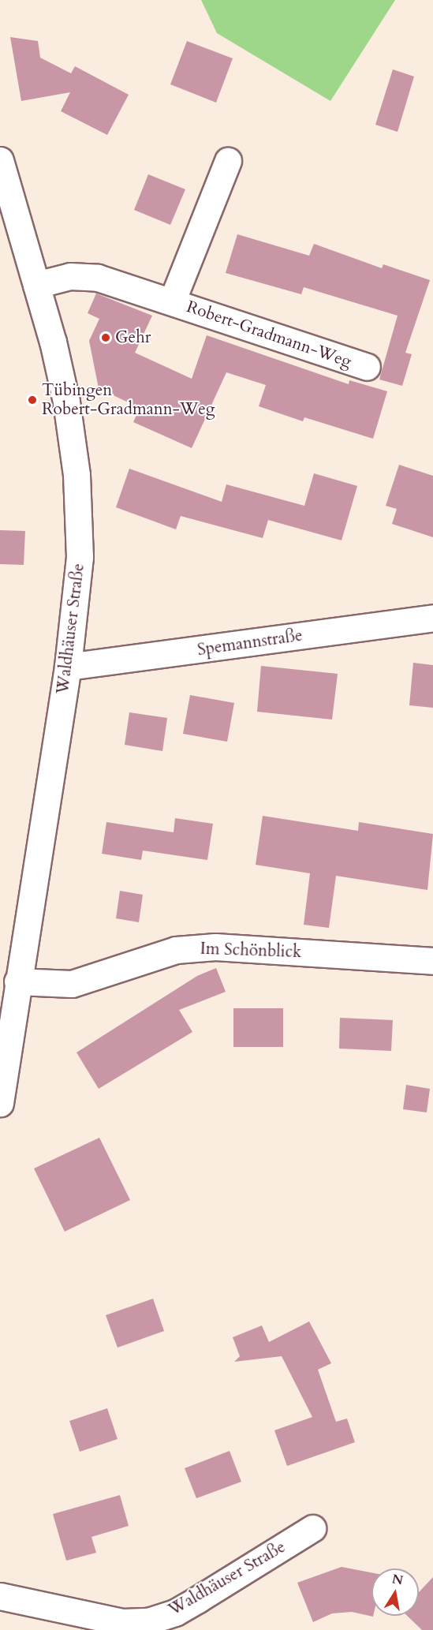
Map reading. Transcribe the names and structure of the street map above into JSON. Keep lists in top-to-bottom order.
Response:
{
  "streets": {
    "street": [
      "Robert-Gradmann-Weg",
      "Waldhäuser Straße",
      "Spemannstraße",
      "Im Schönblick"
    ]
  },
  "crossings": [
    ["Robert-Gradmann-Weg", "Waldhäuser Straße"],
    ["Waldhäuser Straße", "Spemannstraße"],
    ["Waldhäuser Straße", "Im Schönblick"]
  ],
  "places": ["Gehr", "Tübingen Robert-Gradmann-Weg"],
  "north": "top"
}
